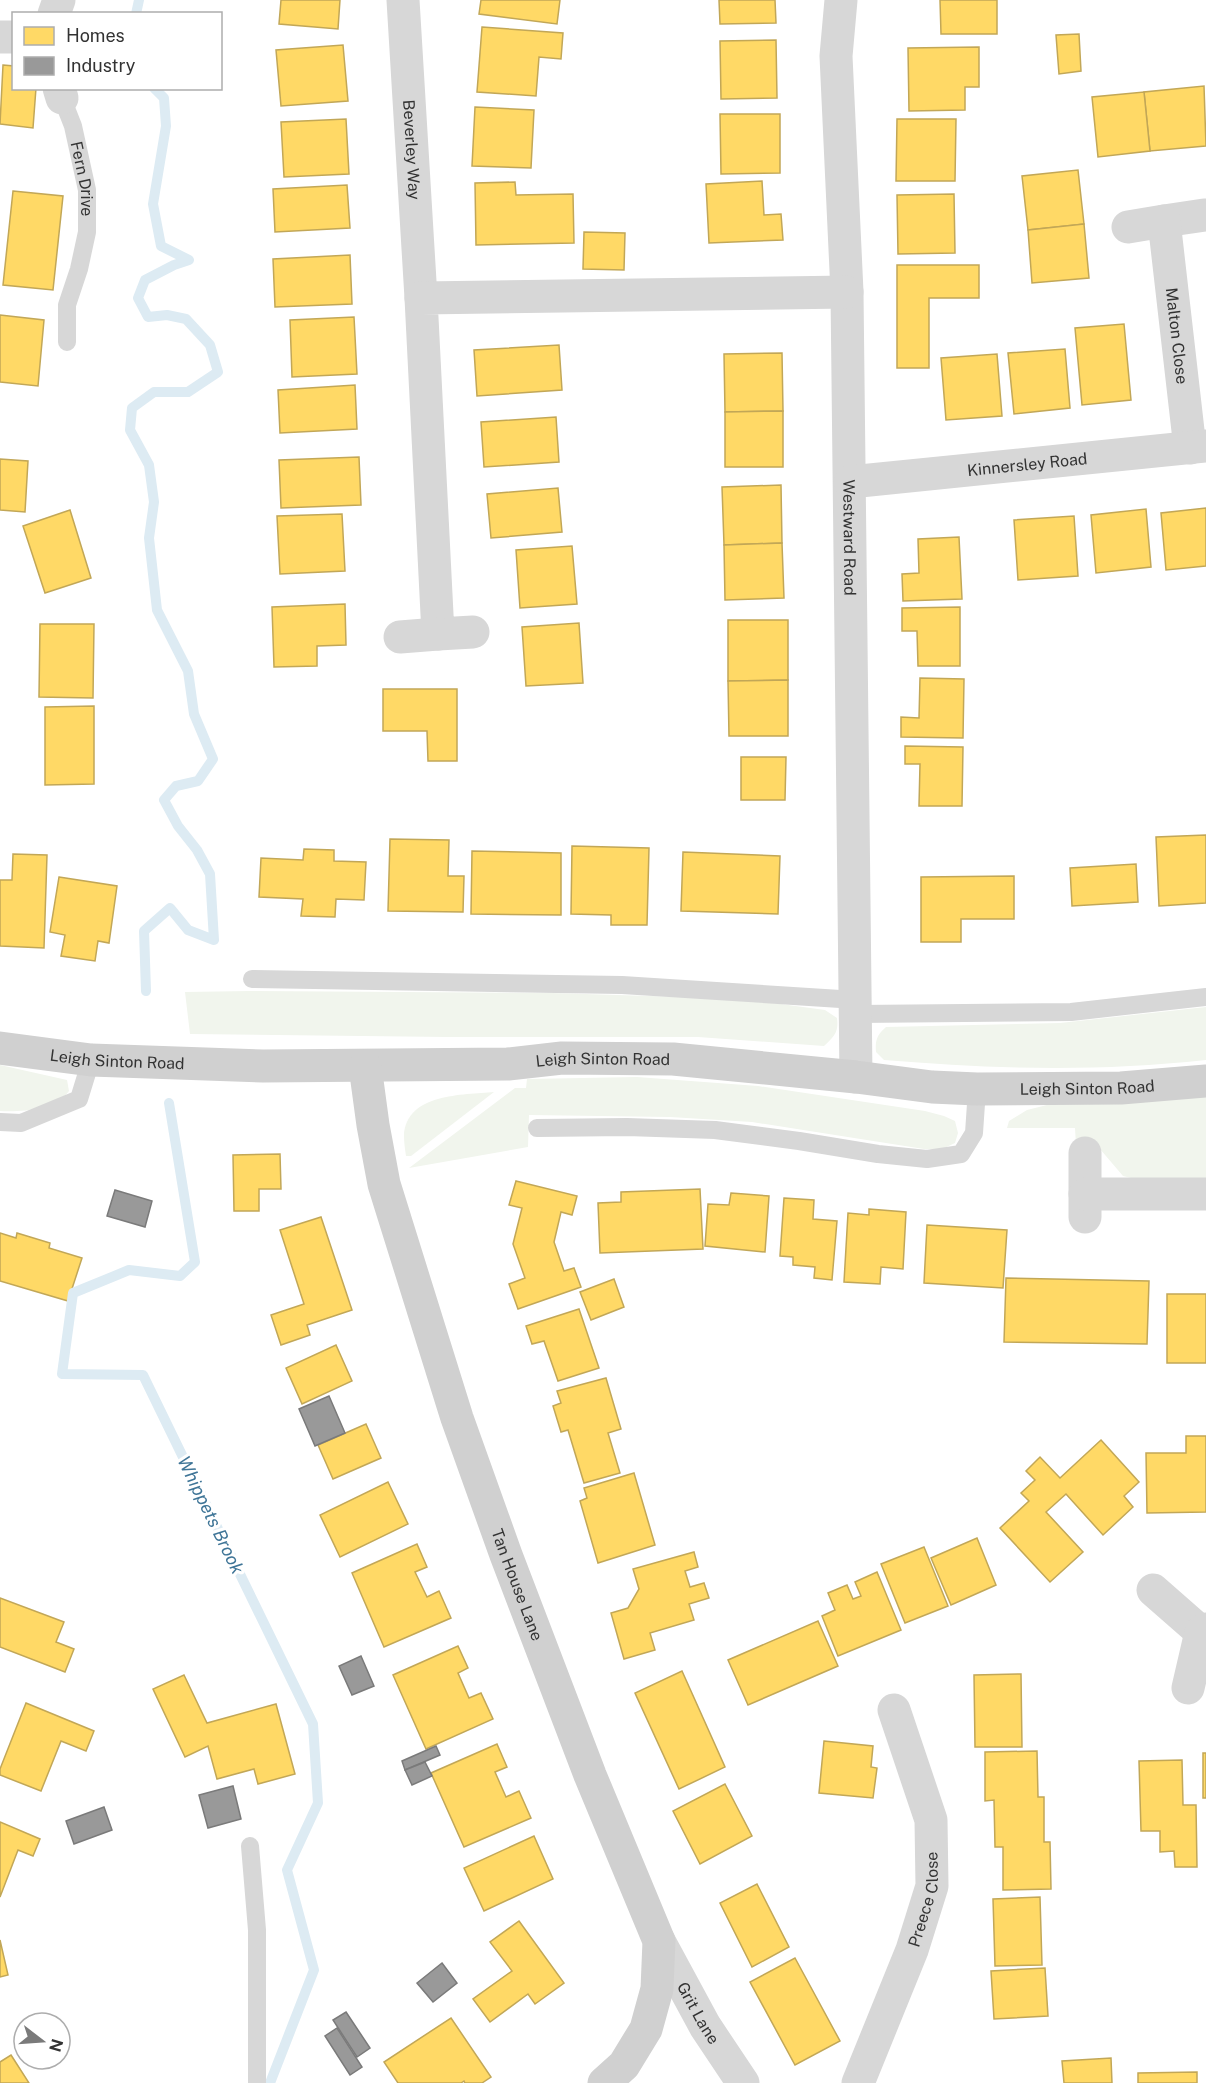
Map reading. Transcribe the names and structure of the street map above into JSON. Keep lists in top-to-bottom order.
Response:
{
  "streets": {
    "main road": ["Leigh Sinton Road", "Tan House Lane"],
    "street": [
      "Beverley Way",
      "Malton Close",
      "Kinnersley Road",
      "Westward Road",
      "Preece Close",
      "Grit Lane"
    ],
    "lane": ["Fern Drive"]
  },
  "crossings": [
    ["Malton Close", "Kinnersley Road"],
    ["Kinnersley Road", "Westward Road"],
    ["Westward Road", "Leigh Sinton Road"],
    ["Leigh Sinton Road", "Tan House Lane"],
    ["Tan House Lane", "Grit Lane"]
  ],
  "water": ["Whippets Brook"],
  "legend": ["Homes", "Industry"],
  "north": "right"
}
